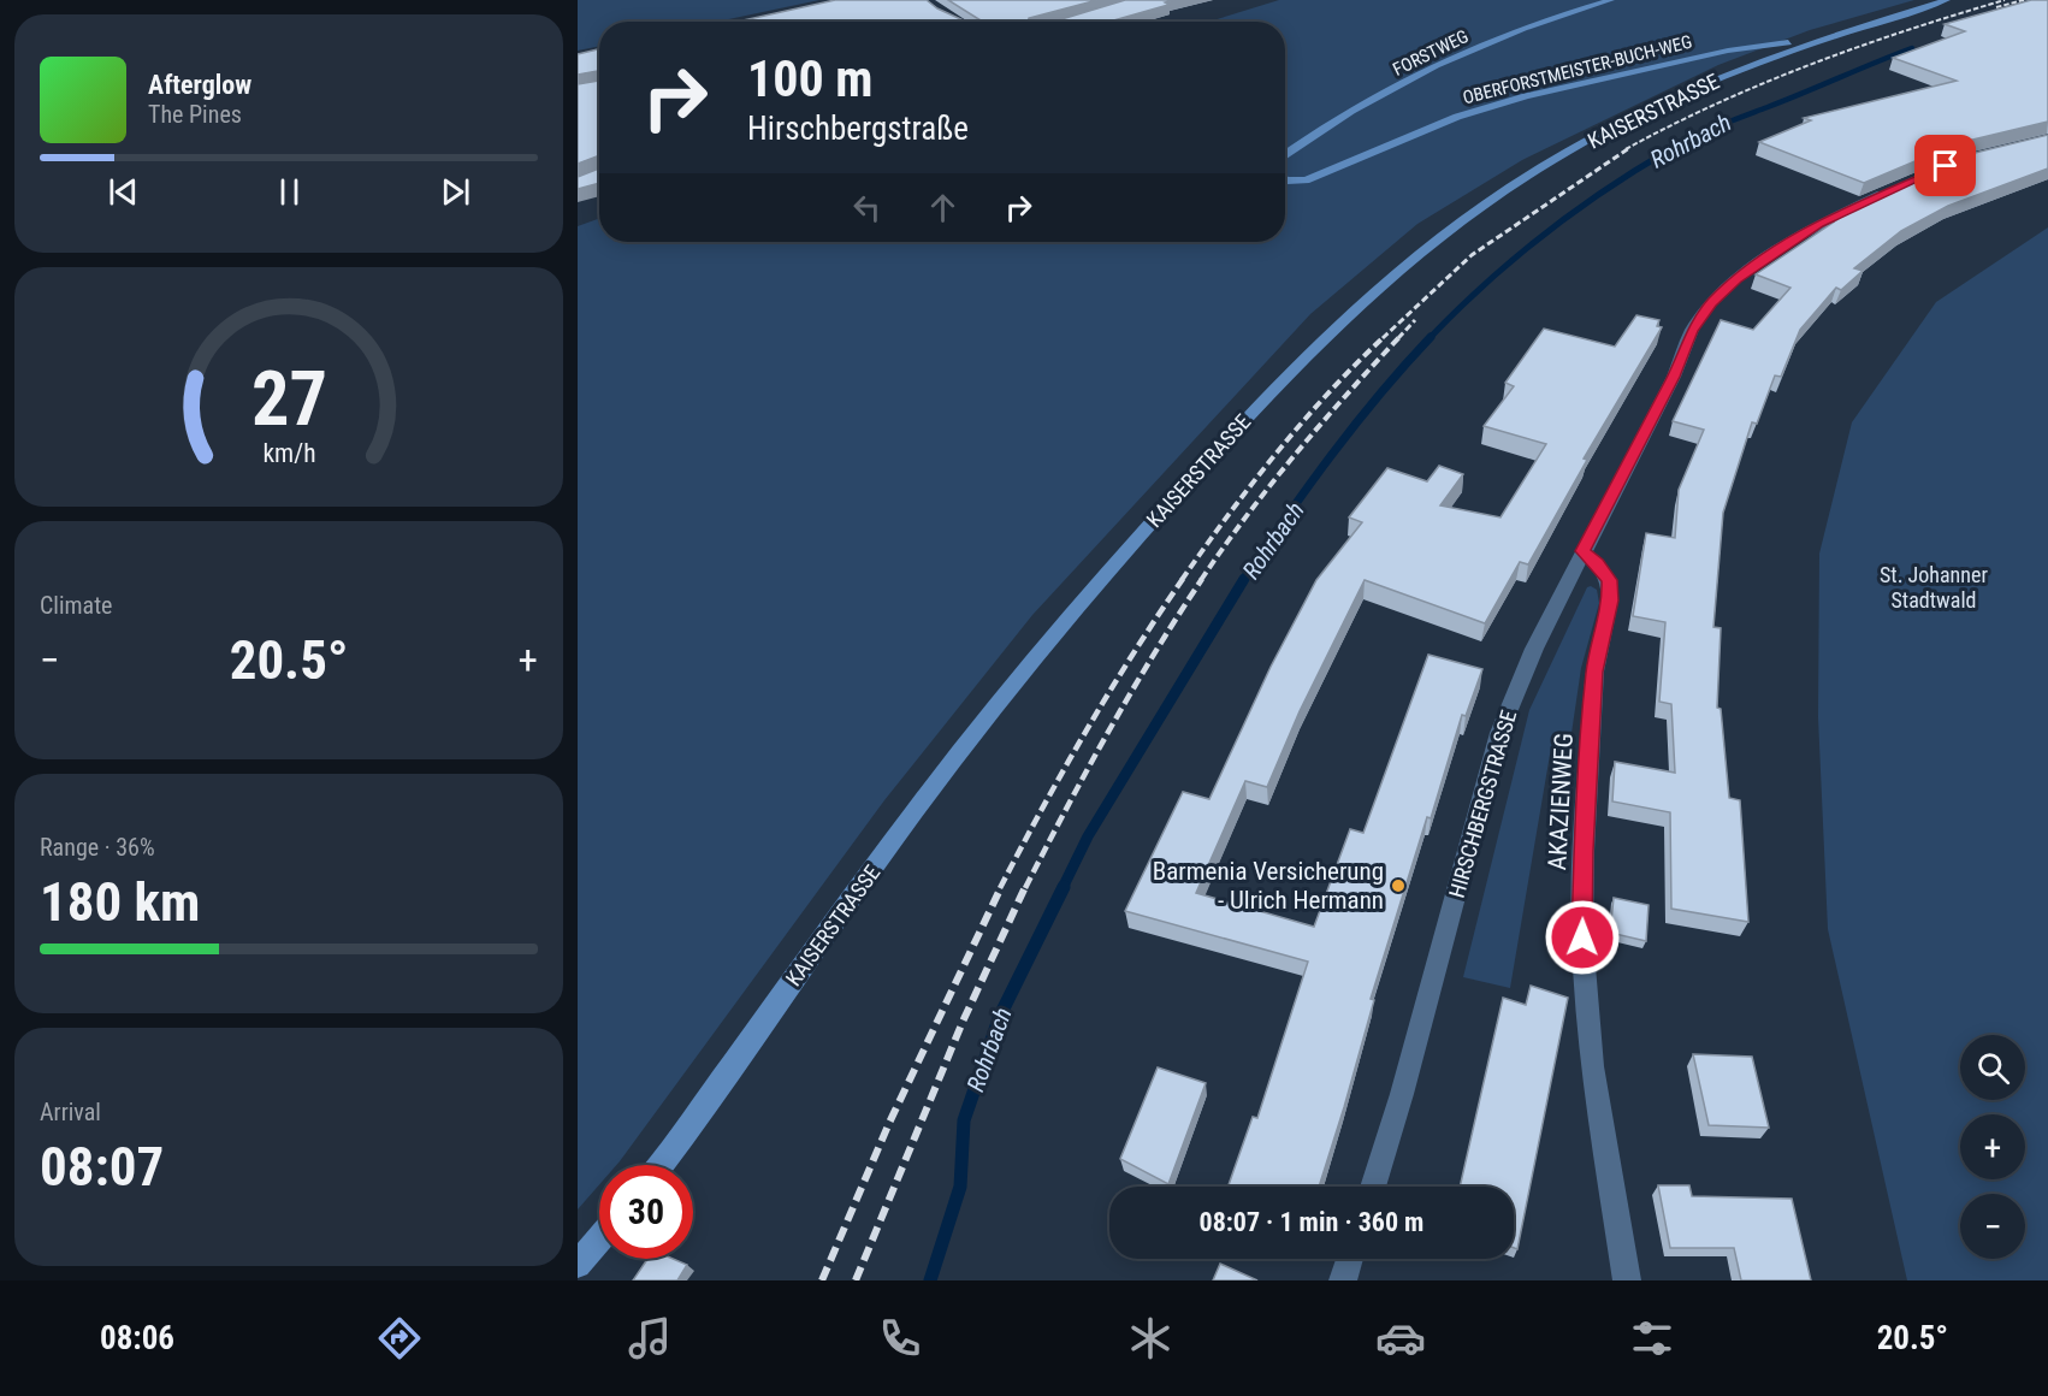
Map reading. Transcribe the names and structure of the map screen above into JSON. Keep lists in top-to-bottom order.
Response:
{
  "streets": {
    "main road": ["FORSTWEG", "OBERFORSTMEISTER-BUCH-WEG", "KAISERSTRASSE"],
    "street": ["AKAZIENWEG", "HIRSCHBERGSTRASSE"]
  },
  "crossings": [
    ["OBERFORSTMEISTER-BUCH-WEG", "KAISERSTRASSE"],
    ["AKAZIENWEG", "HIRSCHBERGSTRASSE"]
  ],
  "water": ["Rohrbach"],
  "parks": ["St. Johanner Stadtwald"],
  "places": ["Barmenia Versicherung - Ulrich Hermann"],
  "page": {
    "turn": ["100 m", "Hirschbergstraße"],
    "song": ["Afterglow", "The Pines"],
    "tile": [
      "Climate",
      ["Range · 36%", "180 km"],
      ["Arrival", "08:07"]
    ],
    "heat": ["−", "20.5°", "+"],
    "map_buttons": ["+", "−"],
    "limit": "30",
    "trip": "08:07 · 1 min · 360 m",
    "tabs": ["08:06", "20.5°"],
    "gauge": ["27", "km/h"]
  }
}
